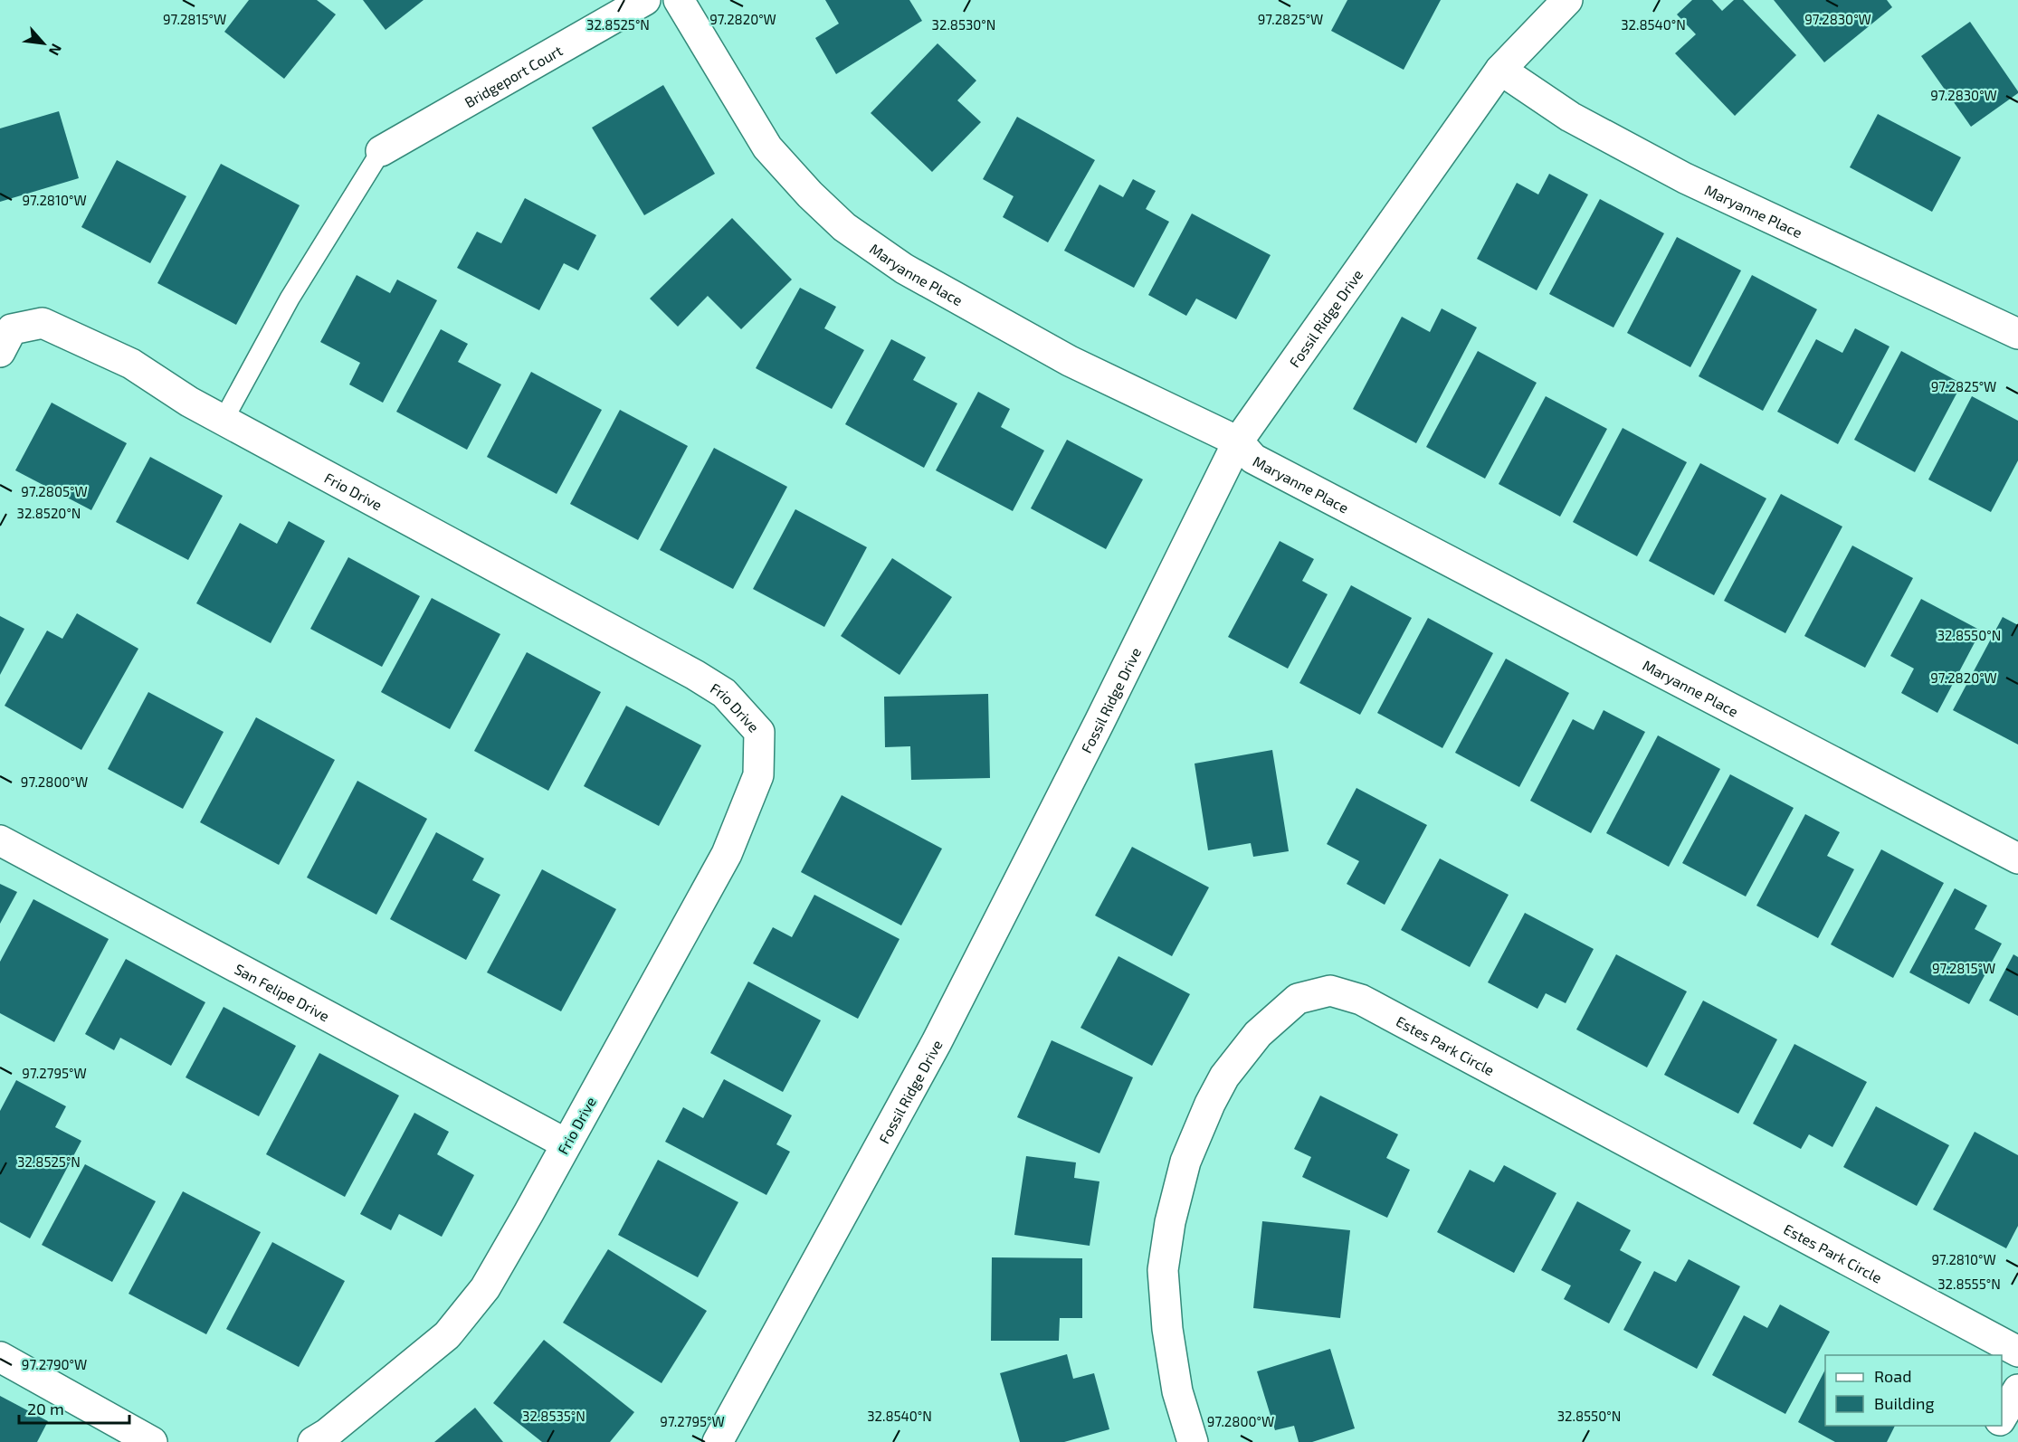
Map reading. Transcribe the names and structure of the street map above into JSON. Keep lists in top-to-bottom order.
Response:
{
  "streets": {
    "street": [
      "Bridgeport Court",
      "Maryanne Place",
      "Fossil Ridge Drive",
      "Frio Drive",
      "San Felipe Drive",
      "Estes Park Circle"
    ]
  },
  "crossings": [
    ["Maryanne Place", "Fossil Ridge Drive"],
    ["Frio Drive", "San Felipe Drive"]
  ],
  "legend": ["Road", "Building"],
  "scale_bar": "20 m",
  "north": "bottom right",
  "coordinates": [
    "97.2830°W",
    "97.2815°W",
    "97.2825°W",
    "97.2820°W",
    "32.8525°N",
    "32.8530°N",
    "32.8540°N",
    "97.2810°W",
    "97.2805°W",
    "32.8520°N",
    "32.8550°N",
    "97.2800°W",
    "97.2795°W",
    "32.8555°N",
    "97.2790°W",
    "32.8535°N"
  ]
}
